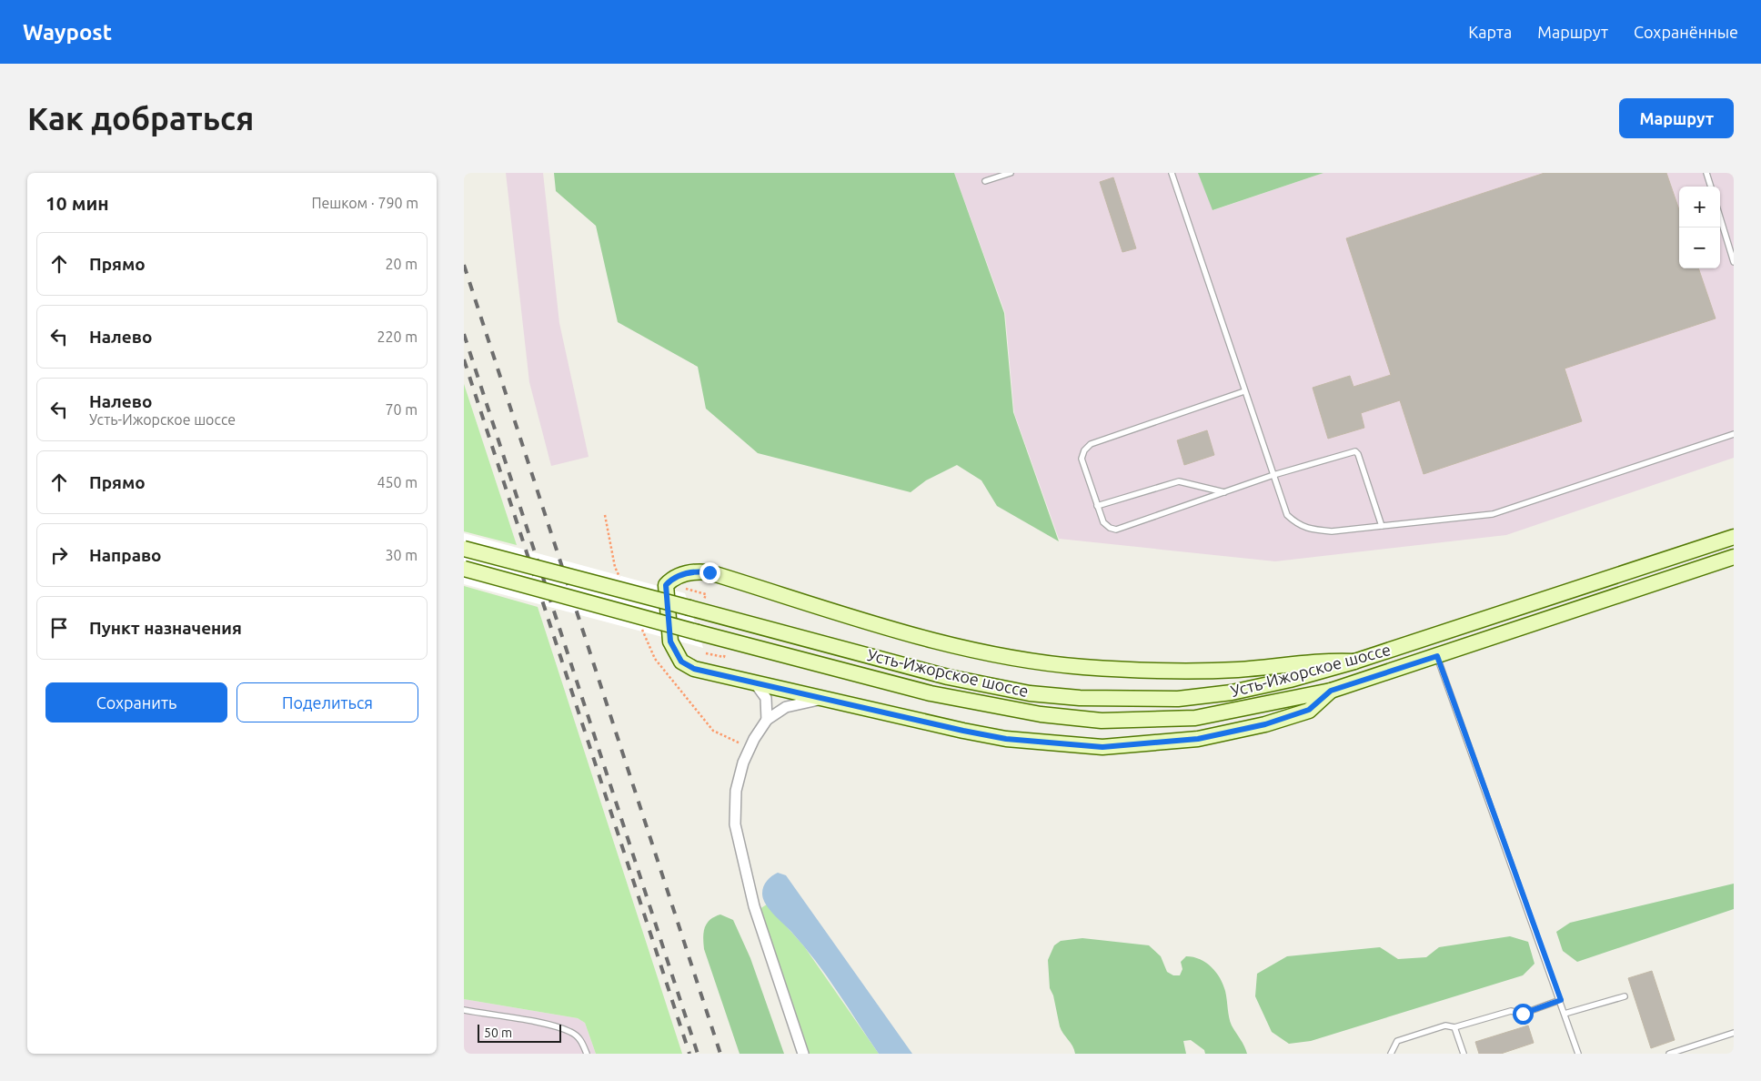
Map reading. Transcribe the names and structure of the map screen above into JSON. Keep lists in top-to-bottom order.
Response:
{
  "streets": {
    "street": ["Усть-Ижорское шоссе"]
  },
  "scale_bar": "50 m",
  "page": {
    "header": "Waypost",
    "nav": ["Карта", "Маршрут", "Сохранённые"],
    "buttons": [
      "Маршрут",
      ["Сохранить", "Поделиться"]
    ],
    "title": "Как добраться",
    "heading": ["10 мин", "Пешком · 790 m"],
    "map_buttons": ["+", "−"],
    "list": [
      ["Прямо", "20 m"],
      ["Налево", "220 m"],
      ["Налево", "Усть-Ижорское шоссе", "70 m"],
      ["Прямо", "450 m"],
      ["Направо", "30 m"],
      "Пункт назначения"
    ],
    "scale": "50 m"
  }
}
